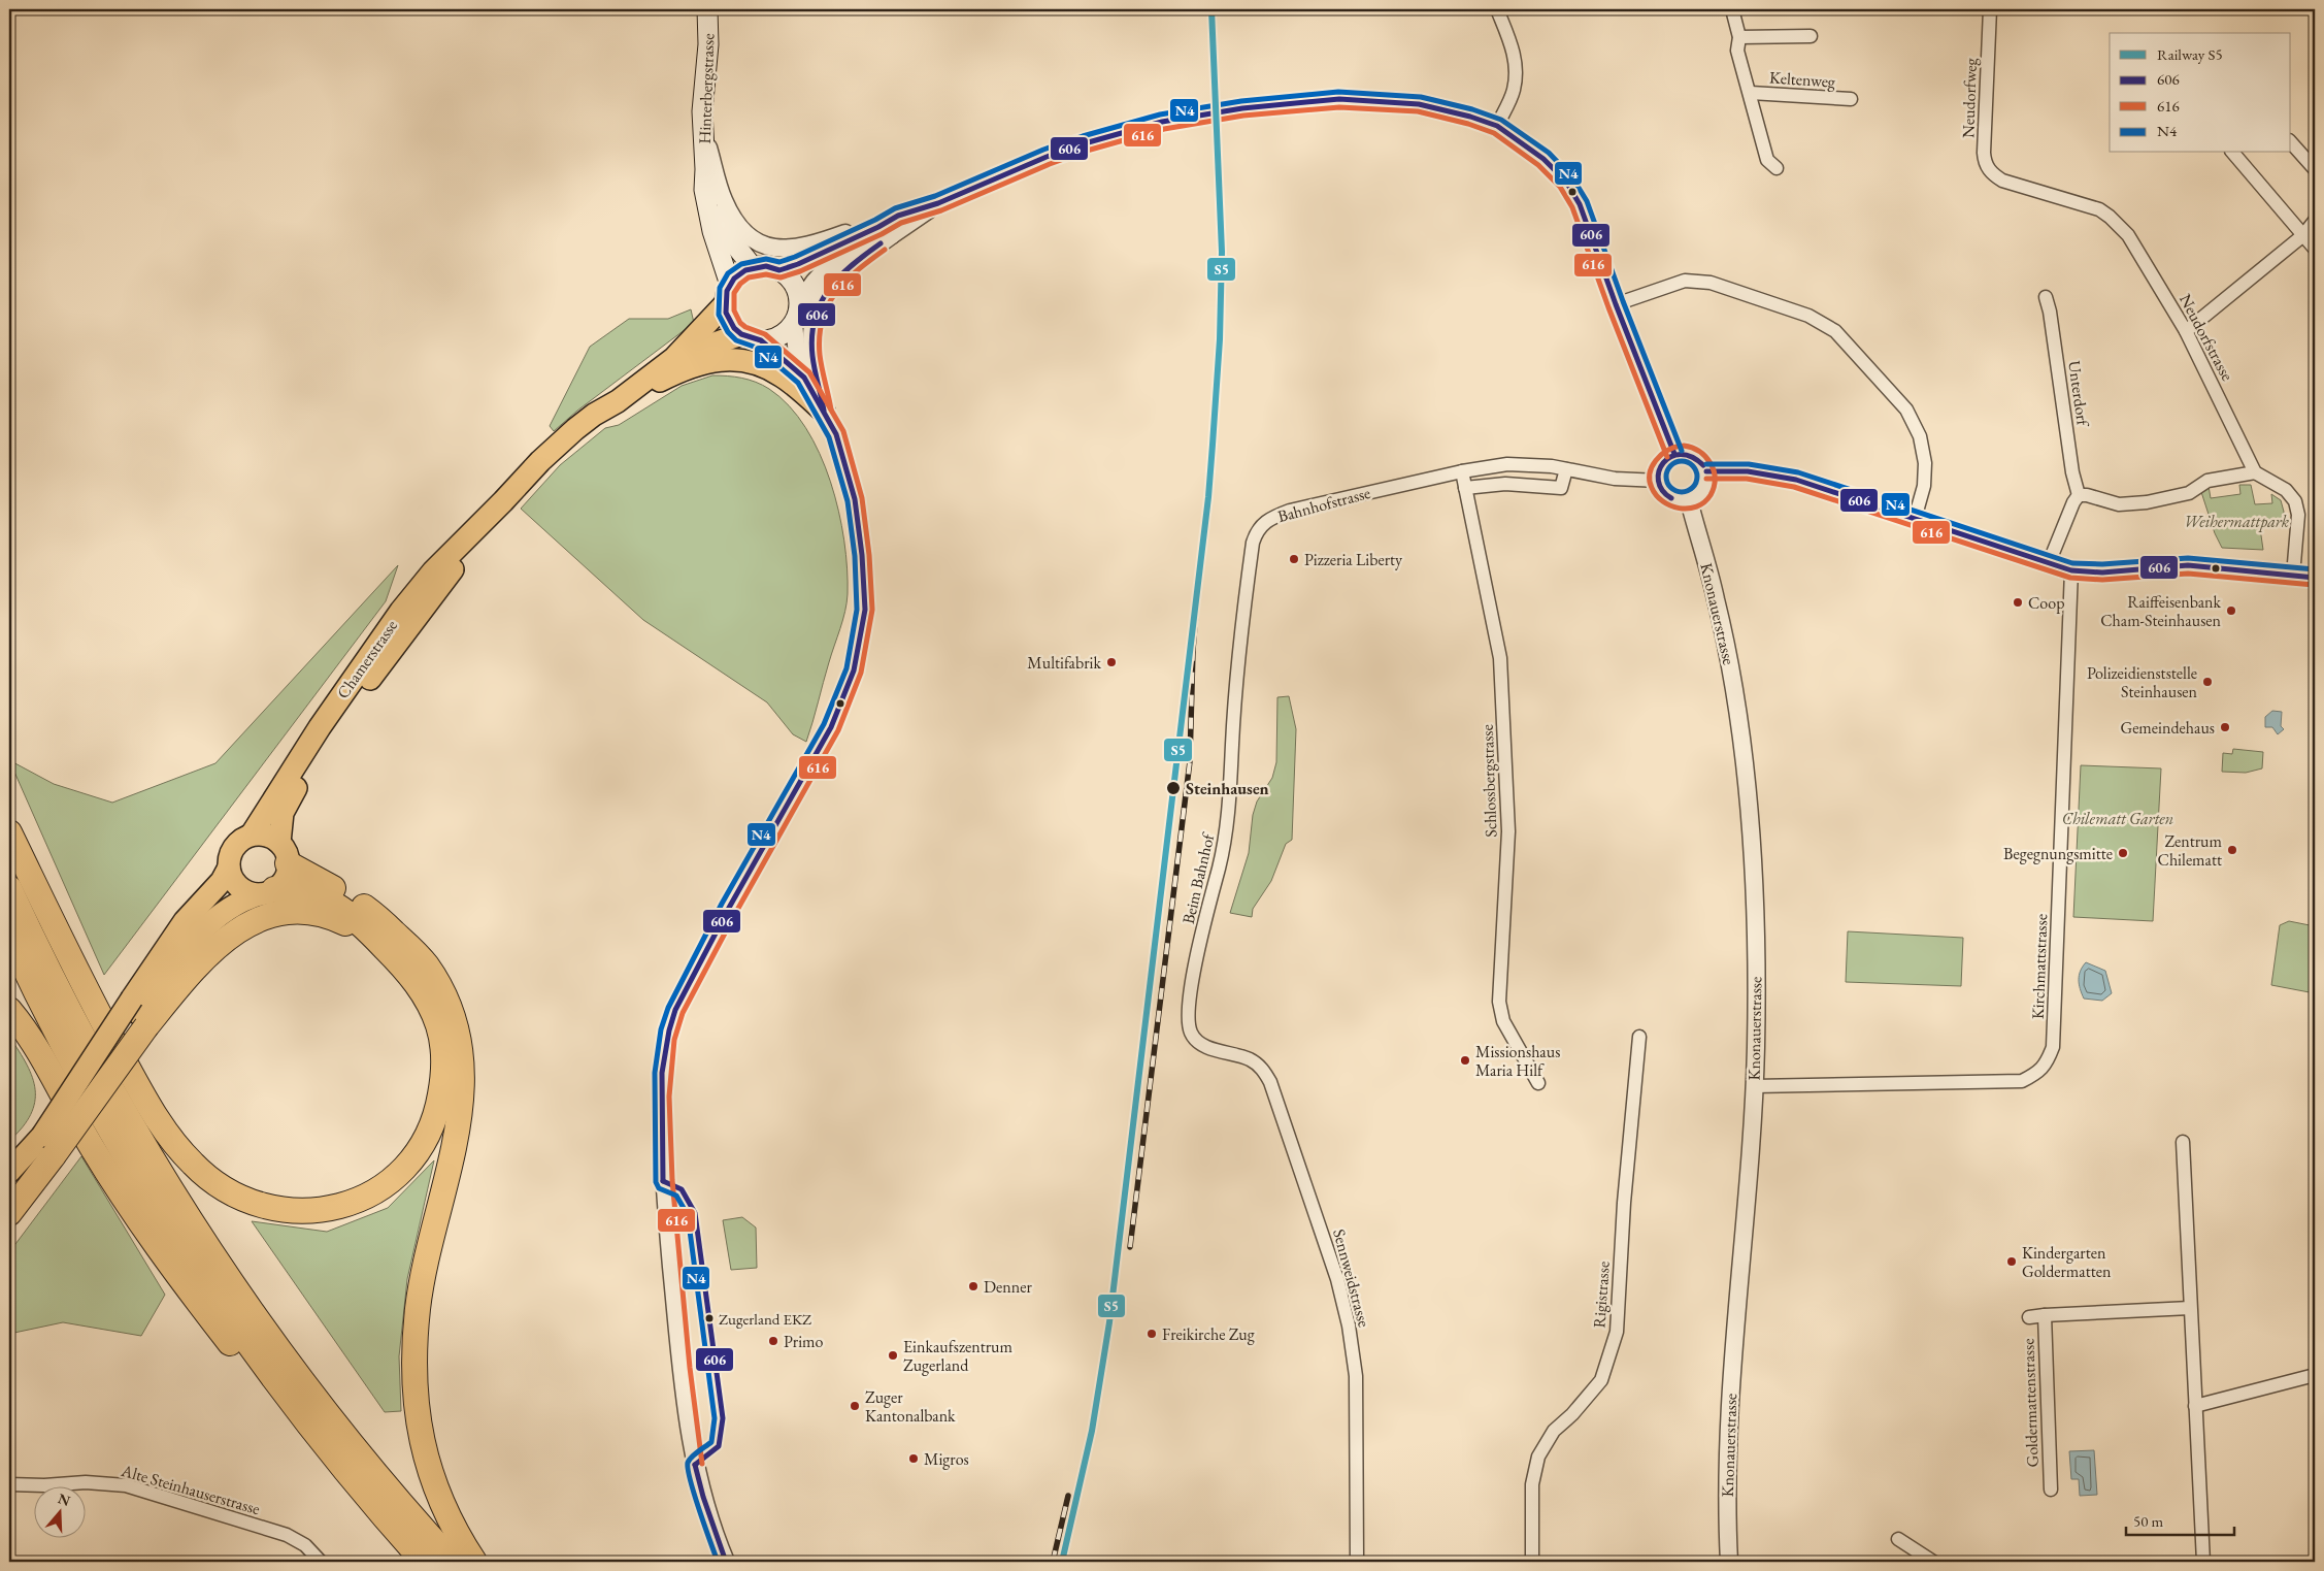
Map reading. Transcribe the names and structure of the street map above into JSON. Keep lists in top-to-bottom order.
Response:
{
  "streets": {
    "highway": ["Chamerstrasse"],
    "main road": ["Hinterbergstrasse"],
    "street": [
      "Keltenweg",
      "Neudorfweg",
      "Neudorfstrasse",
      "Unterdorf",
      "Bahnhofstrasse",
      "Knonauerstrasse",
      "Schlossbergstrasse",
      "Beim Bahnhof",
      "Kirchmattstrasse",
      "Sennweidstrasse",
      "Rigistrasse",
      "Goldermattenstrasse",
      "Alte Steinhauserstrasse"
    ]
  },
  "crossings": [
    ["Hinterbergstrasse", "Chamerstrasse"],
    ["Neudorfweg", "Neudorfstrasse"],
    ["Bahnhofstrasse", "Knonauerstrasse"],
    ["Bahnhofstrasse", "Schlossbergstrasse"],
    ["Bahnhofstrasse", "Beim Bahnhof"],
    ["Knonauerstrasse", "Kirchmattstrasse"],
    ["Beim Bahnhof", "Sennweidstrasse"]
  ],
  "parks": ["Weihermattpark", "Chilematt Garten"],
  "places": [
    "Pizzeria Liberty",
    "Coop",
    "Raiffeisenbank Cham-Steinhausen",
    "Multifabrik",
    "Polizeidienststelle Steinhausen",
    "Gemeindehaus",
    "Steinhausen",
    "Zentrum Chilematt",
    "Begegnungsmitte",
    "Missionshaus Maria Hilf",
    "Kindergarten Goldermatten",
    "Denner",
    "Zugerland EKZ",
    "Freikirche Zug",
    "Primo",
    "Einkaufszentrum Zugerland",
    "Zuger Kantonalbank",
    "Migros"
  ],
  "lines": [
    "rail line S5",
    "transit line N4",
    "transit line 606",
    "transit line 616"
  ],
  "legend": [
    "Railway S5",
    "606",
    "616",
    "N4"
  ],
  "scale_bar": "50 m",
  "north": "top"
}
